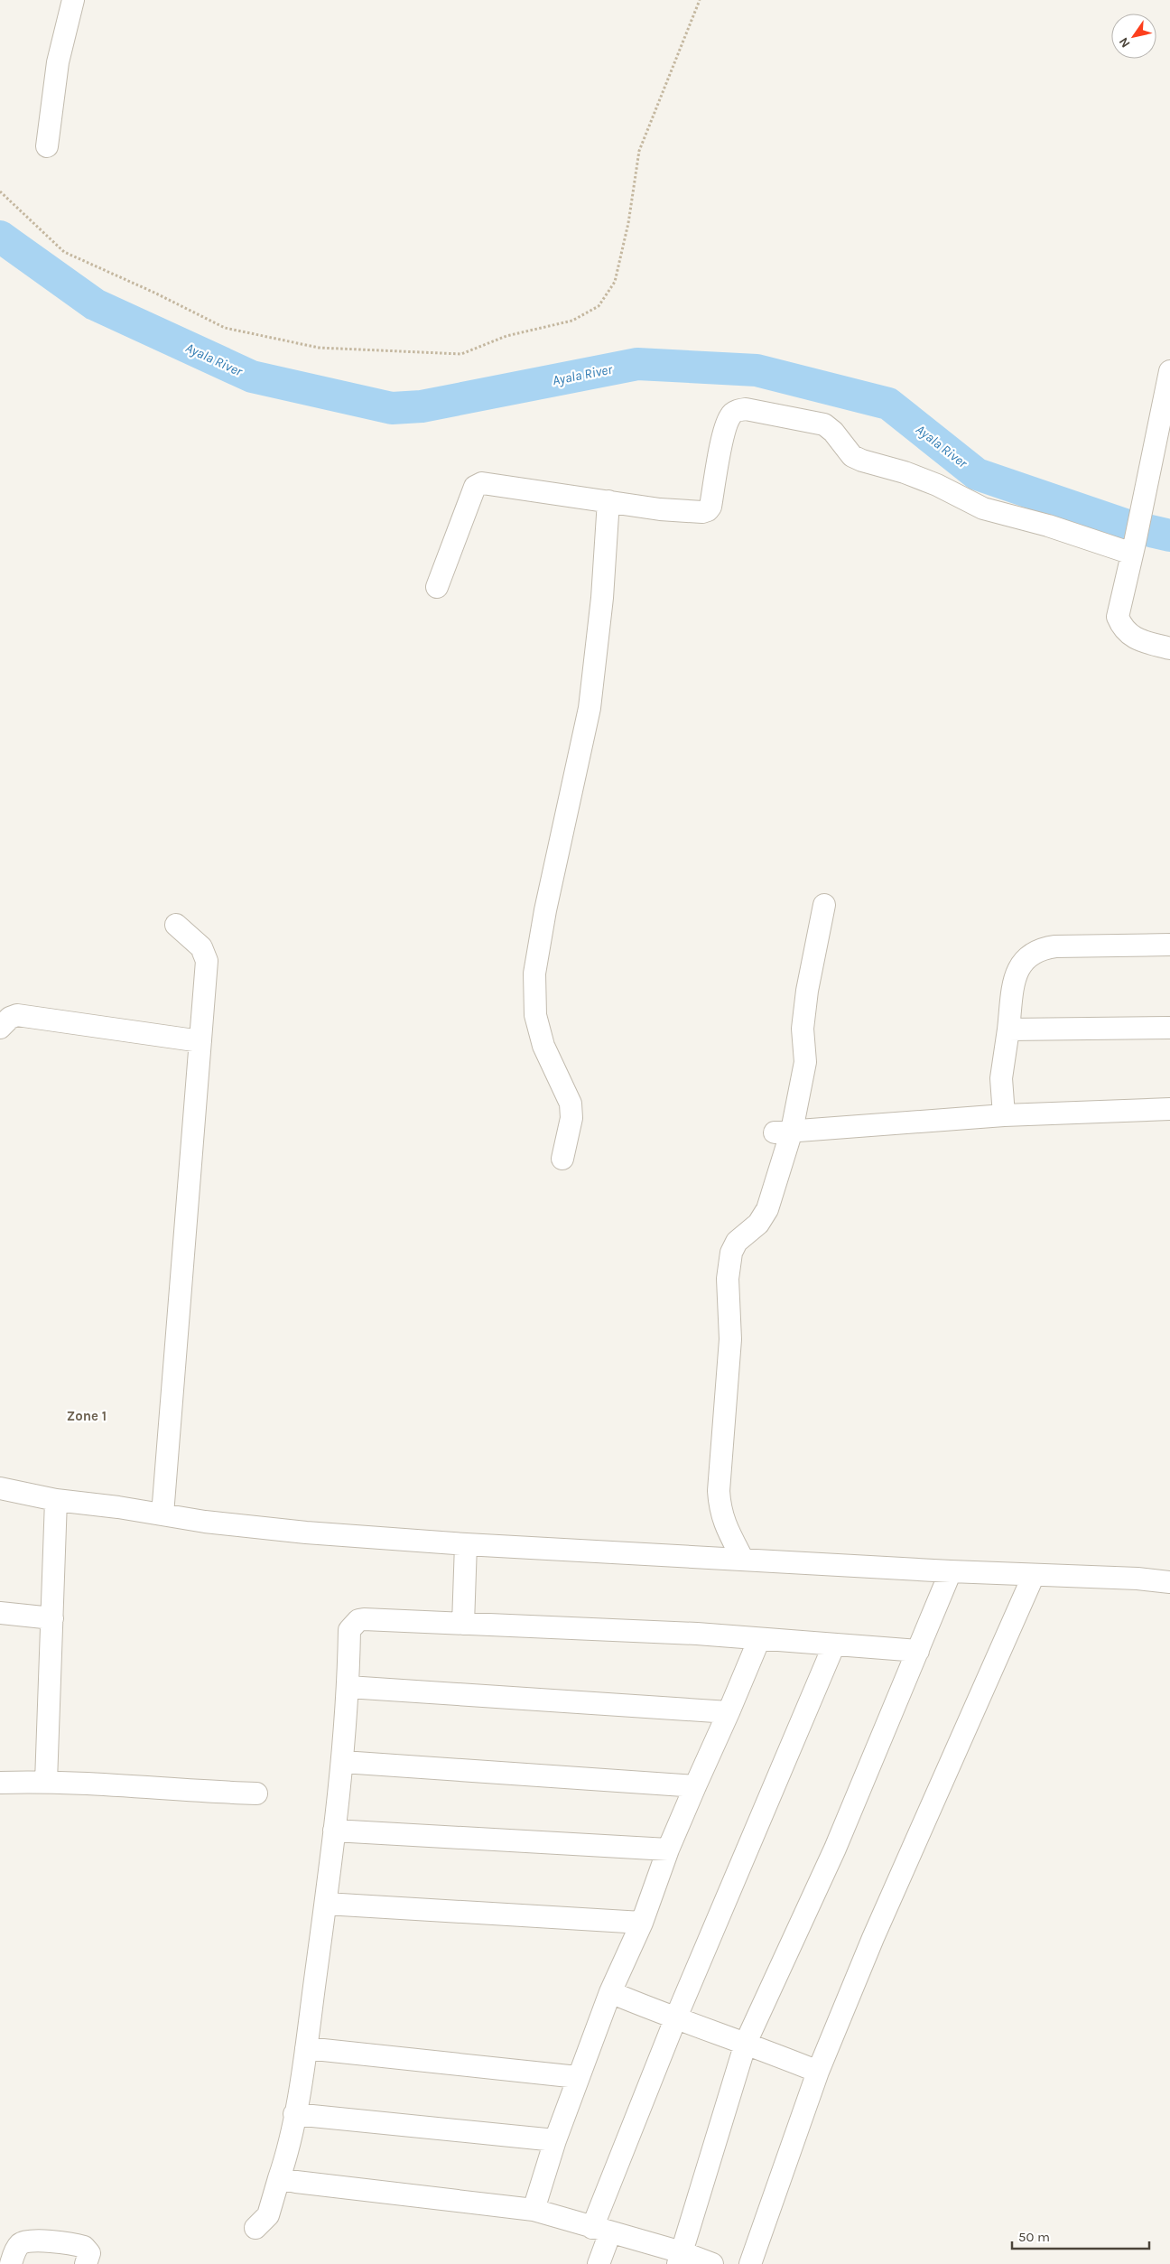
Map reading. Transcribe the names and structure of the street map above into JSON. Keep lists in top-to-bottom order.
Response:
{
  "districts": ["Zone 1"],
  "water": ["Ayala River"],
  "scale_bar": "50 m",
  "north": "bottom left"
}
